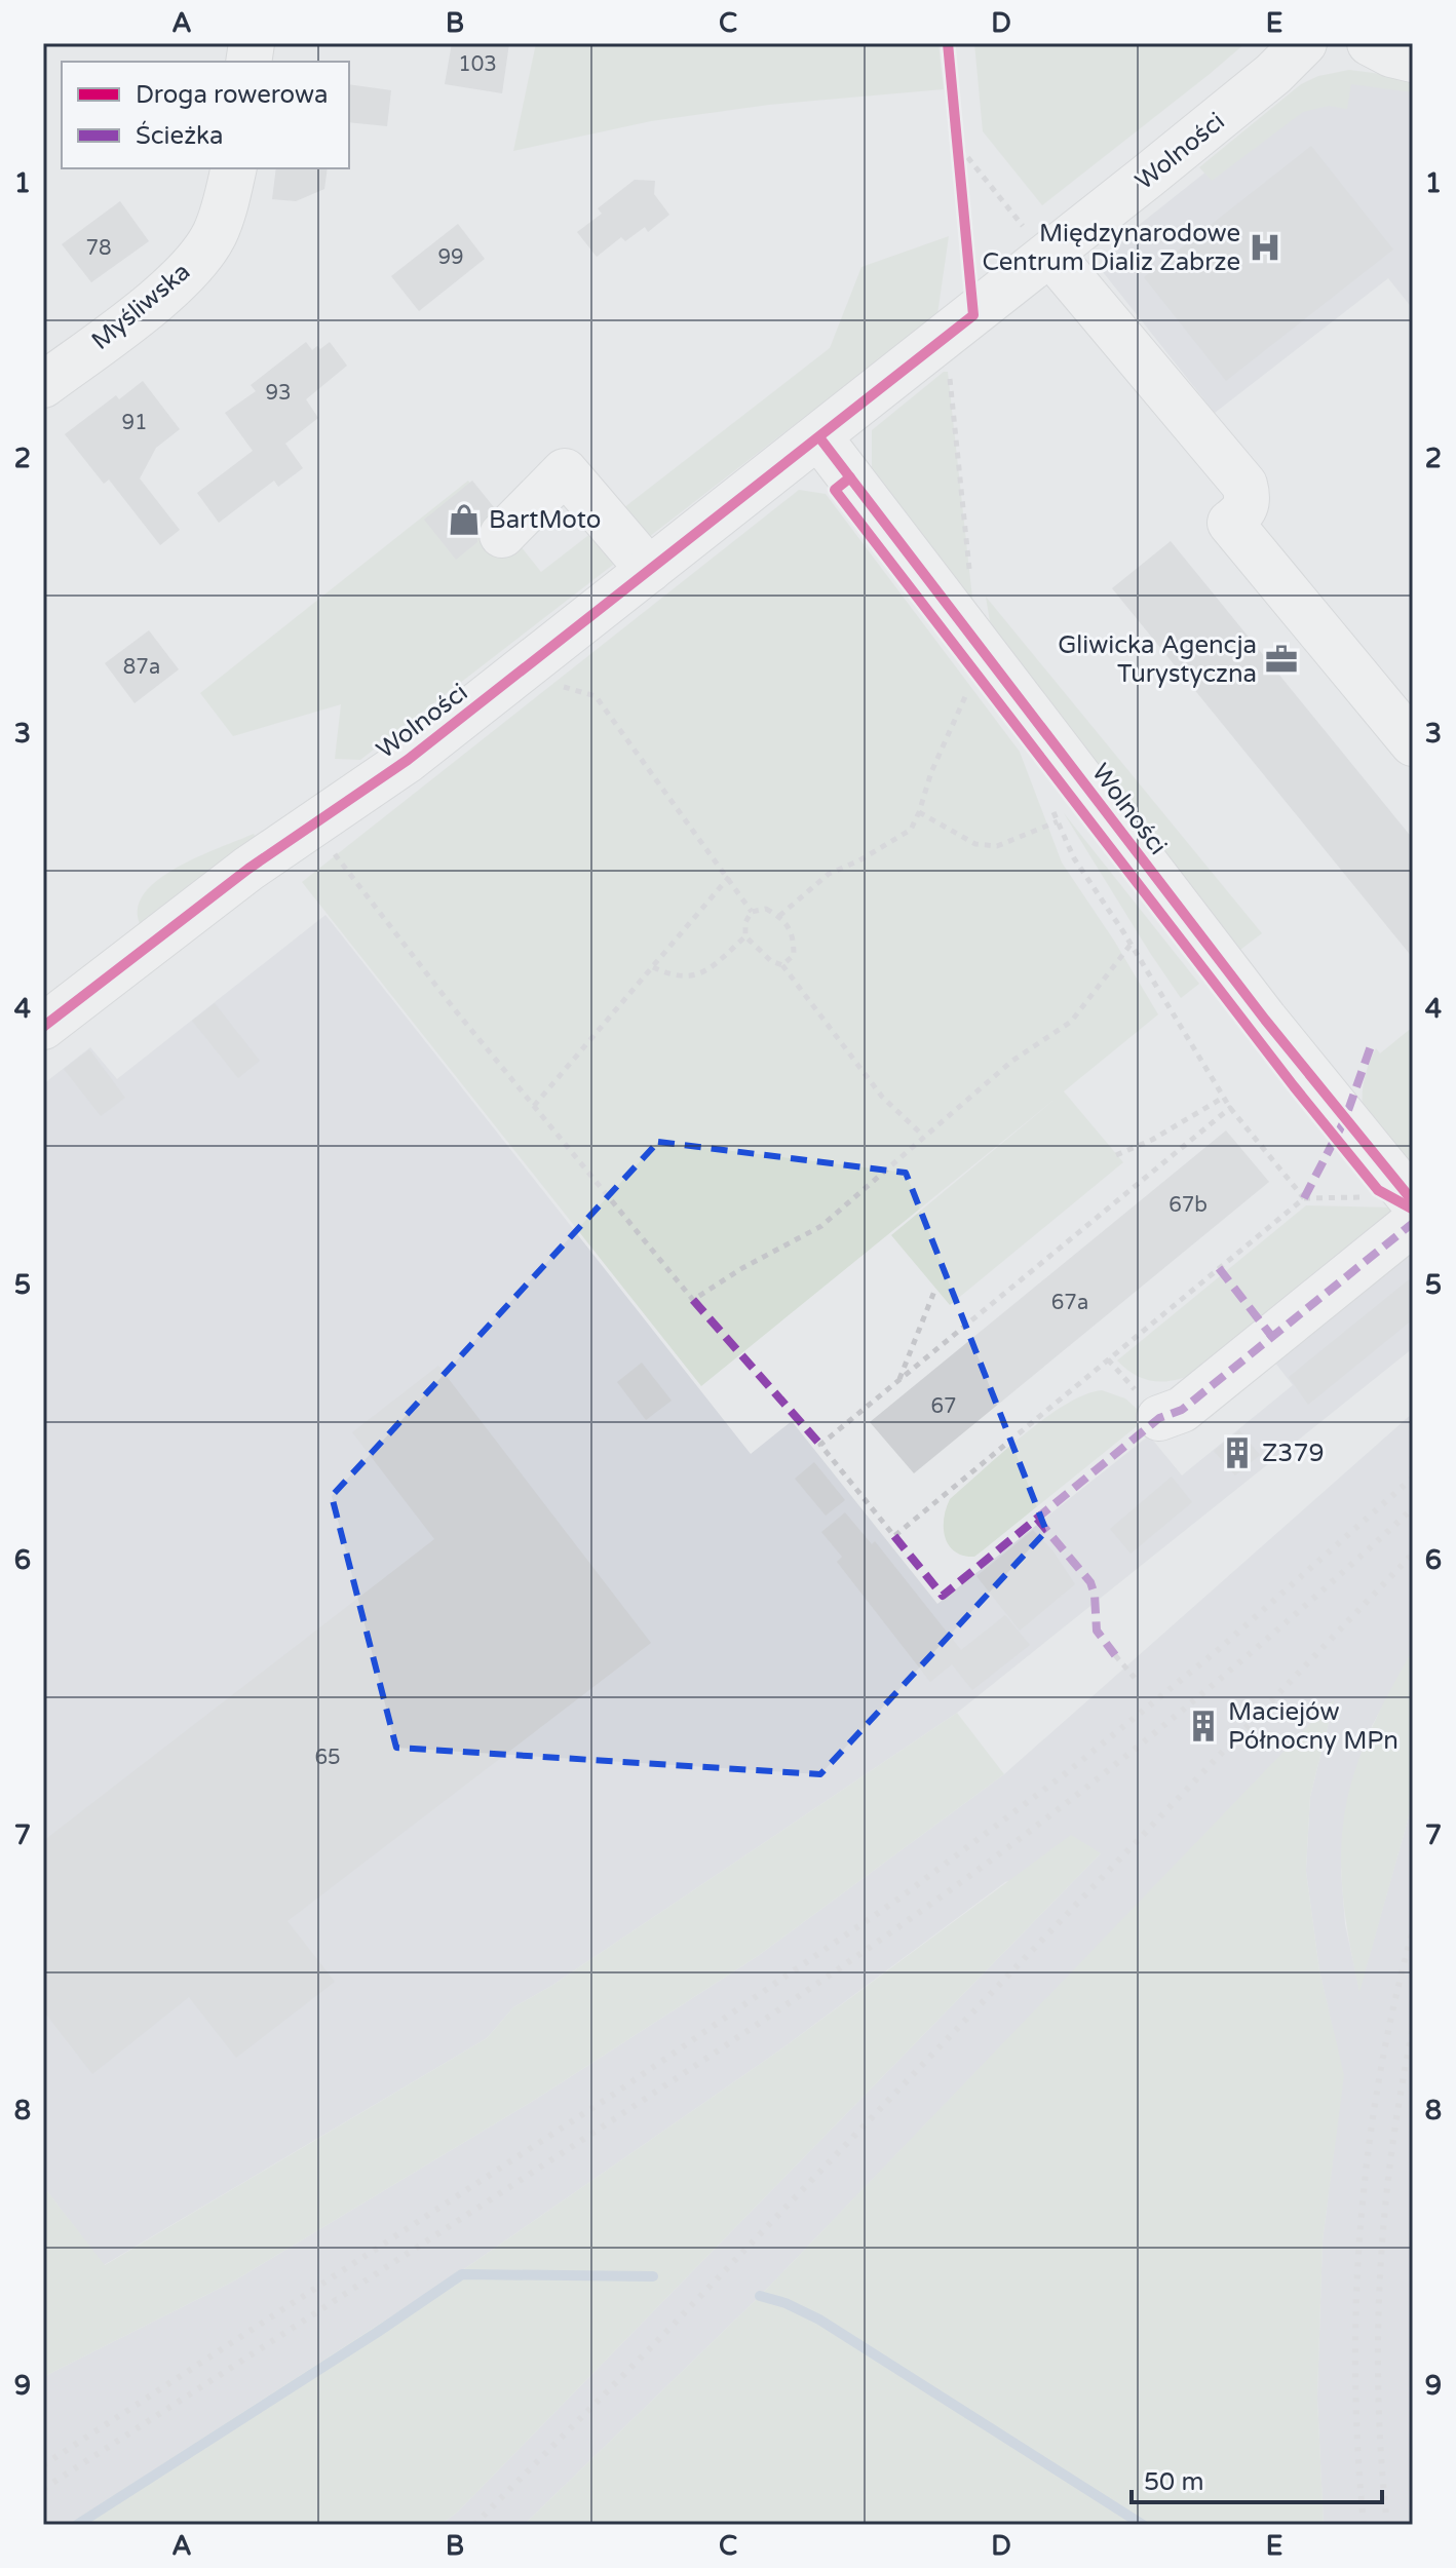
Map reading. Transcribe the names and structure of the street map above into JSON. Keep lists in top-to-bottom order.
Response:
{
  "streets": {
    "street": ["Wolności", "Myśliwska"]
  },
  "places": {
    "hospital": ["Międzynarodowe Centrum Dializ Zabrze"],
    "shop": ["BartMoto"],
    "office": ["Gliwicka Agencja Turystyczna"],
    "building": ["Z379", "Maciejów Północny MPn"]
  },
  "house_numbers": [
    "103",
    "78",
    "99",
    "93",
    "91",
    "87a",
    "67b",
    "67a",
    "67",
    "65"
  ],
  "legend": ["Droga rowerowa", "Ścieżka"],
  "scale_bar": "50 m",
  "grid": {
    "columns": [
      "A",
      "B",
      "C",
      "D",
      "E"
    ],
    "rows": [
      "1",
      "2",
      "3",
      "4",
      "5",
      "6",
      "7",
      "8",
      "9"
    ]
  }
}
